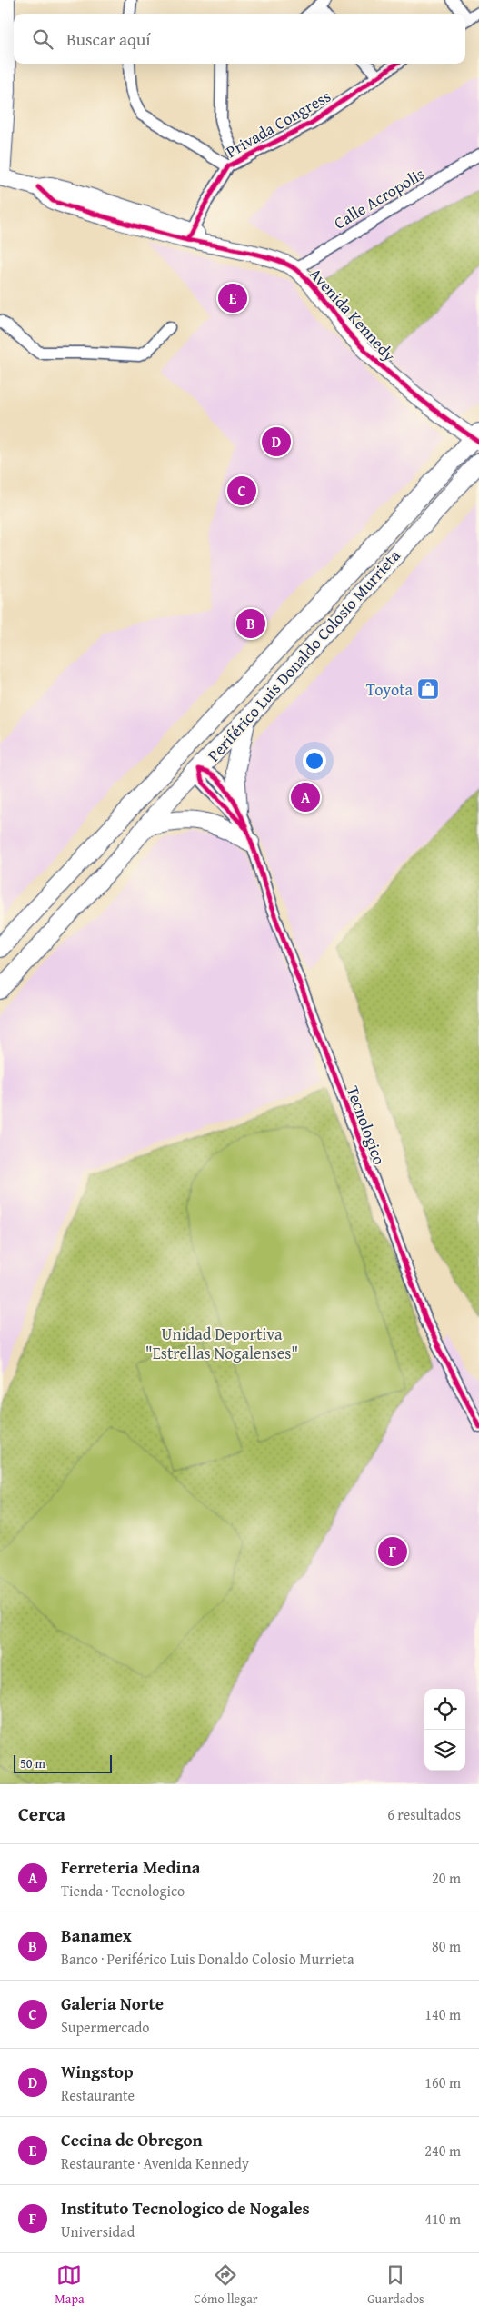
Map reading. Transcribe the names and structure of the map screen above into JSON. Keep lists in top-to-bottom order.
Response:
{
  "streets": {
    "main road": ["Periférico Luis Donaldo Colosio Murrieta"],
    "street": [
      "Privada Congress",
      "Calle Acropolis",
      "Avenida Kennedy",
      "Tecnologico"
    ]
  },
  "crossings": [
    ["Privada Congress", "Avenida Kennedy"],
    ["Calle Acropolis", "Avenida Kennedy"],
    ["Avenida Kennedy", "Periférico Luis Donaldo Colosio Murrieta"],
    ["Periférico Luis Donaldo Colosio Murrieta", "Tecnologico"]
  ],
  "parks": ["Unidad Deportiva \"Estrellas Nogalenses\""],
  "places": {
    "shop": ["Toyota"]
  },
  "scale_bar": "50 m",
  "page": {
    "search": "Buscar aquí",
    "pins": [
      "E",
      "D",
      "C",
      "B",
      "A",
      "F"
    ],
    "scale": "50 m",
    "heading": ["Cerca", "6 resultados"],
    "list": [
      {
        "mark": "A",
        "name": "Ferreteria Medina",
        "note": "Tienda · Tecnologico",
        "value": "20 m"
      },
      {
        "mark": "B",
        "name": "Banamex",
        "note": "Banco · Periférico Luis Donaldo Colosio Murrieta",
        "value": "80 m"
      },
      {
        "mark": "C",
        "name": "Galeria Norte",
        "note": "Supermercado",
        "value": "140 m"
      },
      {
        "mark": "D",
        "name": "Wingstop",
        "note": "Restaurante",
        "value": "160 m"
      },
      {
        "mark": "E",
        "name": "Cecina de Obregon",
        "note": "Restaurante · Avenida Kennedy",
        "value": "240 m"
      },
      {
        "mark": "F",
        "name": "Instituto Tecnologico de Nogales",
        "note": "Universidad",
        "value": "410 m"
      }
    ],
    "nav": ["Mapa", "Cómo llegar", "Guardados"]
  }
}
